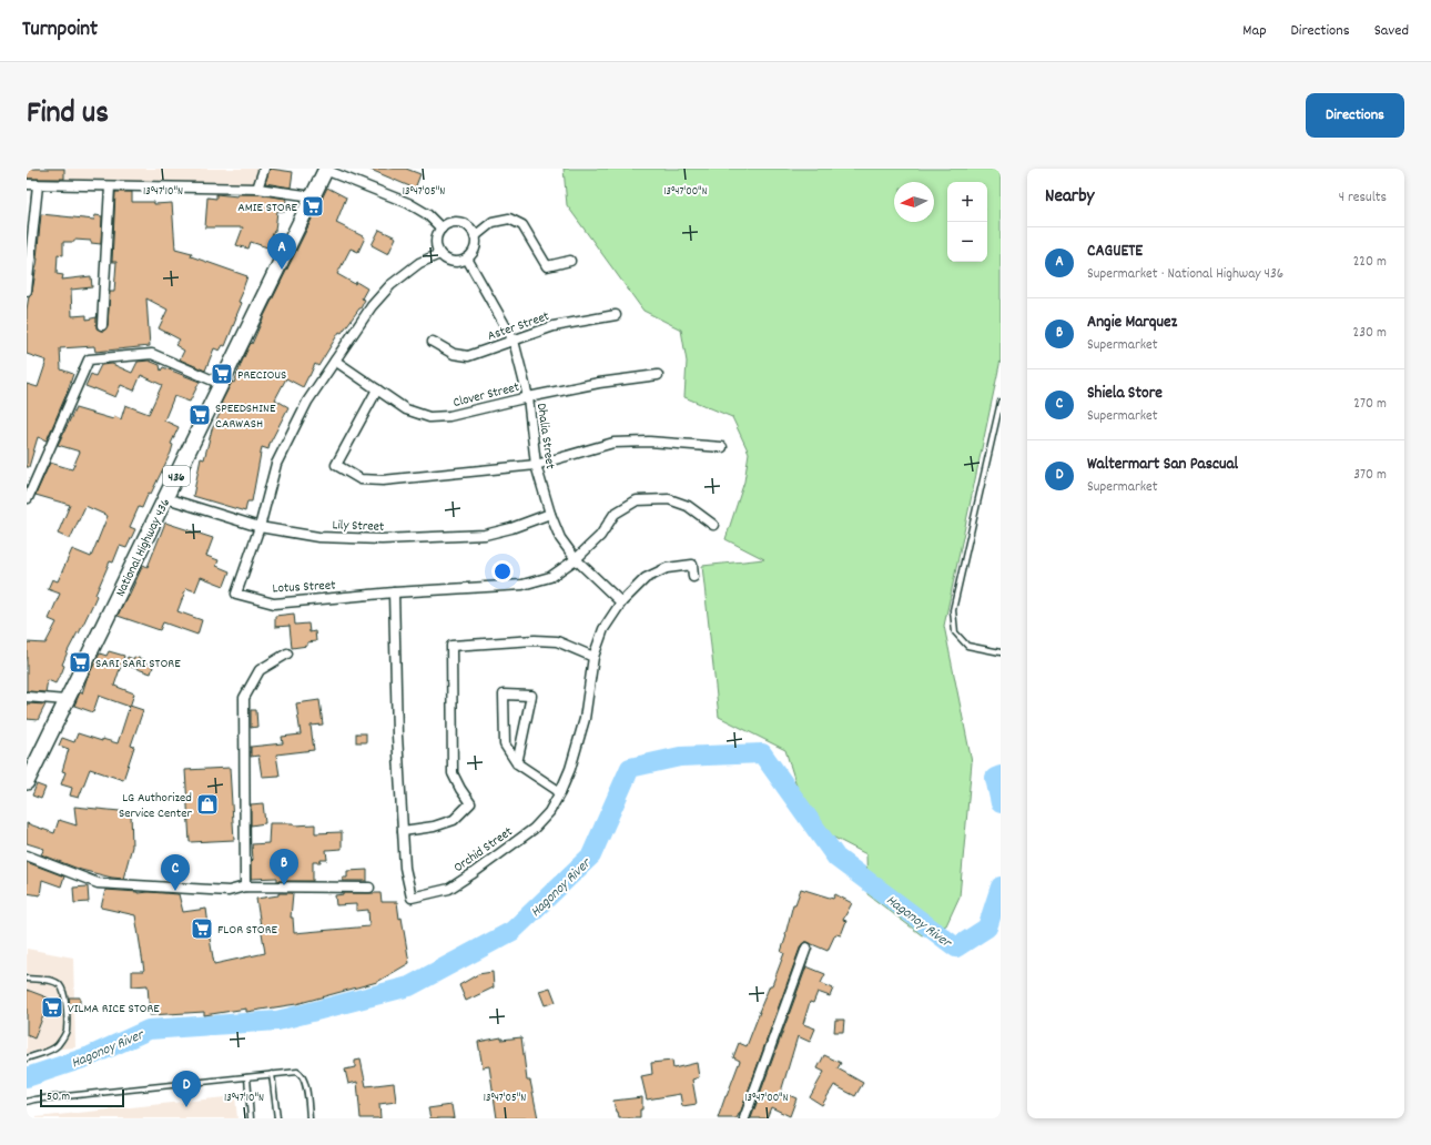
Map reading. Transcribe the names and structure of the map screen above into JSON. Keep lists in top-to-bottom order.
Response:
{
  "streets": {
    "main road": ["436", "National Highway 436"],
    "street": [
      "Aster Street",
      "Clover Street",
      "Dhalia Street",
      "Lily Street",
      "Lotus Street",
      "Orchid Street"
    ]
  },
  "crossings": [
    ["Aster Street", "Dhalia Street"],
    ["Clover Street", "Dhalia Street"],
    ["Clover Street", "Lotus Street"],
    ["Dhalia Street", "Lily Street"],
    ["Dhalia Street", "Lotus Street"],
    ["Dhalia Street", "Orchid Street"],
    ["Lily Street", "National Highway 436"],
    ["Lily Street", "Lotus Street"],
    ["Lotus Street", "Orchid Street"]
  ],
  "water": ["Hagonoy River"],
  "places": {
    "supermarket": [
      "AMIE STORE",
      "PRECIOUS",
      "SPEEDSHINE CARWASH",
      "SARI SARI STORE",
      "FLOR STORE",
      "VILMA RICE STORE"
    ],
    "shop": ["LG Authorized Service Center"]
  },
  "scale_bar": "50 m",
  "north": "left",
  "page": {
    "header": "Turnpoint",
    "nav": ["Map", "Directions", "Saved"],
    "title": "Find us",
    "buttons": "Directions",
    "heading": ["Nearby", "4 results"],
    "map_buttons": ["+", "−"],
    "list": [
      {
        "mark": "A",
        "name": "CAGUETE",
        "note": "Supermarket · National Highway 436",
        "value": "220 m"
      },
      {
        "mark": "B",
        "name": "Angie Marquez",
        "note": "Supermarket",
        "value": "230 m"
      },
      {
        "mark": "C",
        "name": "Shiela Store",
        "note": "Supermarket",
        "value": "270 m"
      },
      {
        "mark": "D",
        "name": "Waltermart San Pascual",
        "note": "Supermarket",
        "value": "370 m"
      }
    ],
    "pins": [
      "A",
      "B",
      "C",
      "D"
    ],
    "scale": "50 m"
  },
  "coordinates": ["13°47'10\"N", "13°47'05\"N", "13°47'00\"N"]
}
